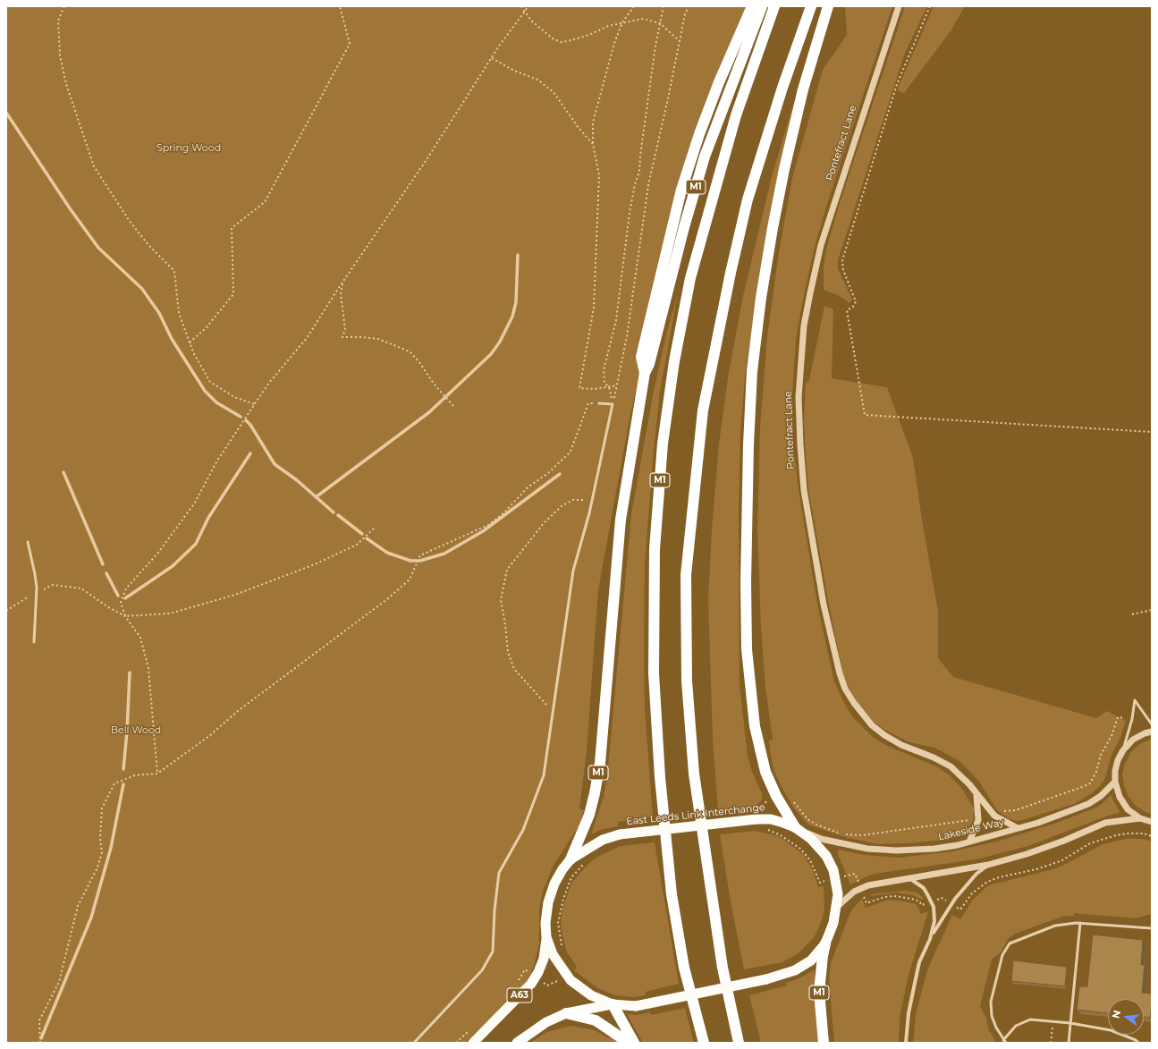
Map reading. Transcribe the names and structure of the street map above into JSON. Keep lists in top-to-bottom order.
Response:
{
  "streets": {
    "highway": ["M1", "East Leeds Link Interchange", "A63"],
    "street": ["Pontefract Lane", "Lakeside Way"]
  },
  "crossings": [
    ["Pontefract Lane", "Lakeside Way"],
    ["M1", "East Leeds Link Interchange"],
    ["East Leeds Link Interchange", "Lakeside Way"],
    ["East Leeds Link Interchange", "A63"]
  ],
  "parks": ["Spring Wood", "Bell Wood"],
  "north": "left"
}
